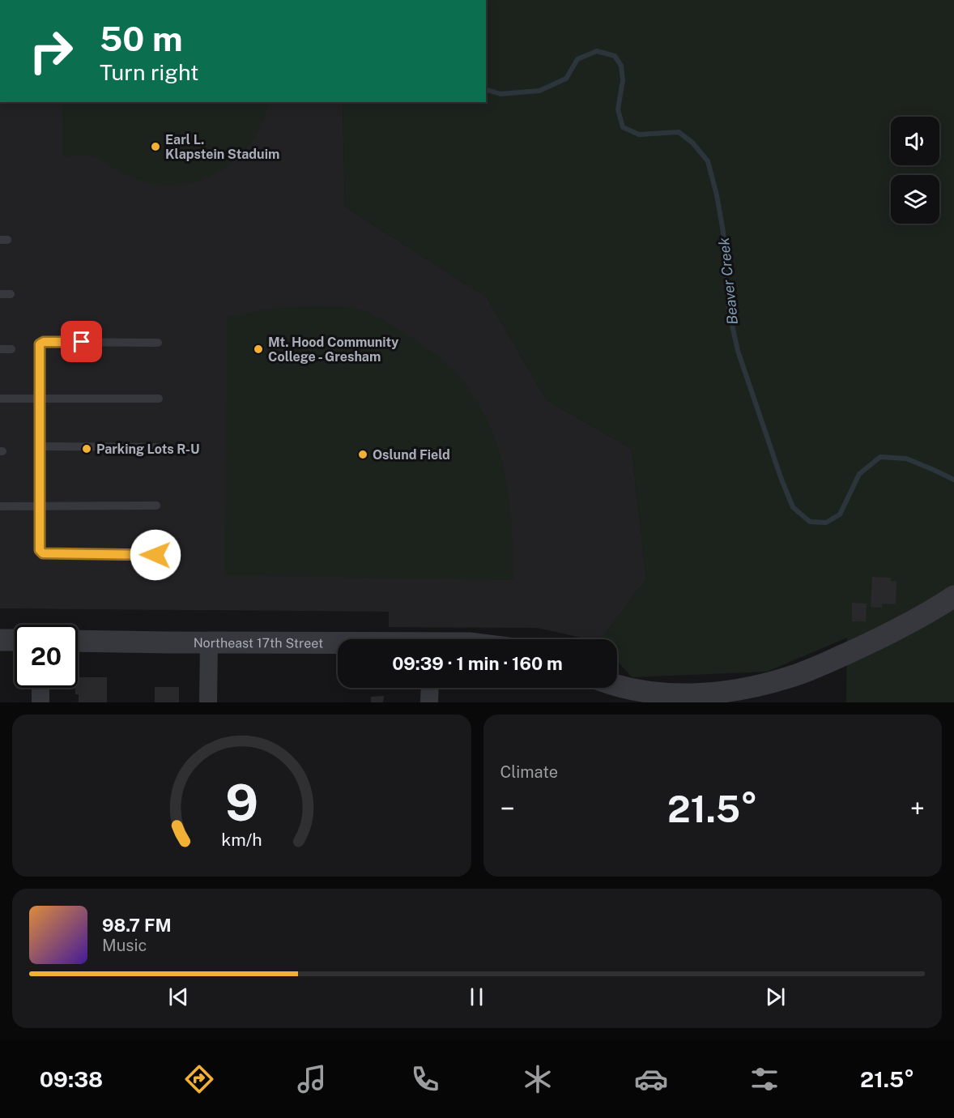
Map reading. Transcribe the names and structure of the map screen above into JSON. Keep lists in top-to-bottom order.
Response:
{
  "streets": {
    "street": ["Northeast 17th Street"]
  },
  "water": ["Beaver Creek"],
  "places": [
    "Earl L. Klapstein Staduim",
    "Mt. Hood Community College - Gresham",
    "Parking Lots R-U",
    "Oslund Field"
  ],
  "page": {
    "turn": ["50 m", "Turn right"],
    "limit": "20",
    "trip": "09:39 · 1 min · 160 m",
    "tile": "Climate",
    "heat": ["−", "21.5°", "+"],
    "song": ["98.7 FM", "Music"],
    "tabs": ["09:38", "21.5°"],
    "gauge": ["9", "km/h"]
  }
}
